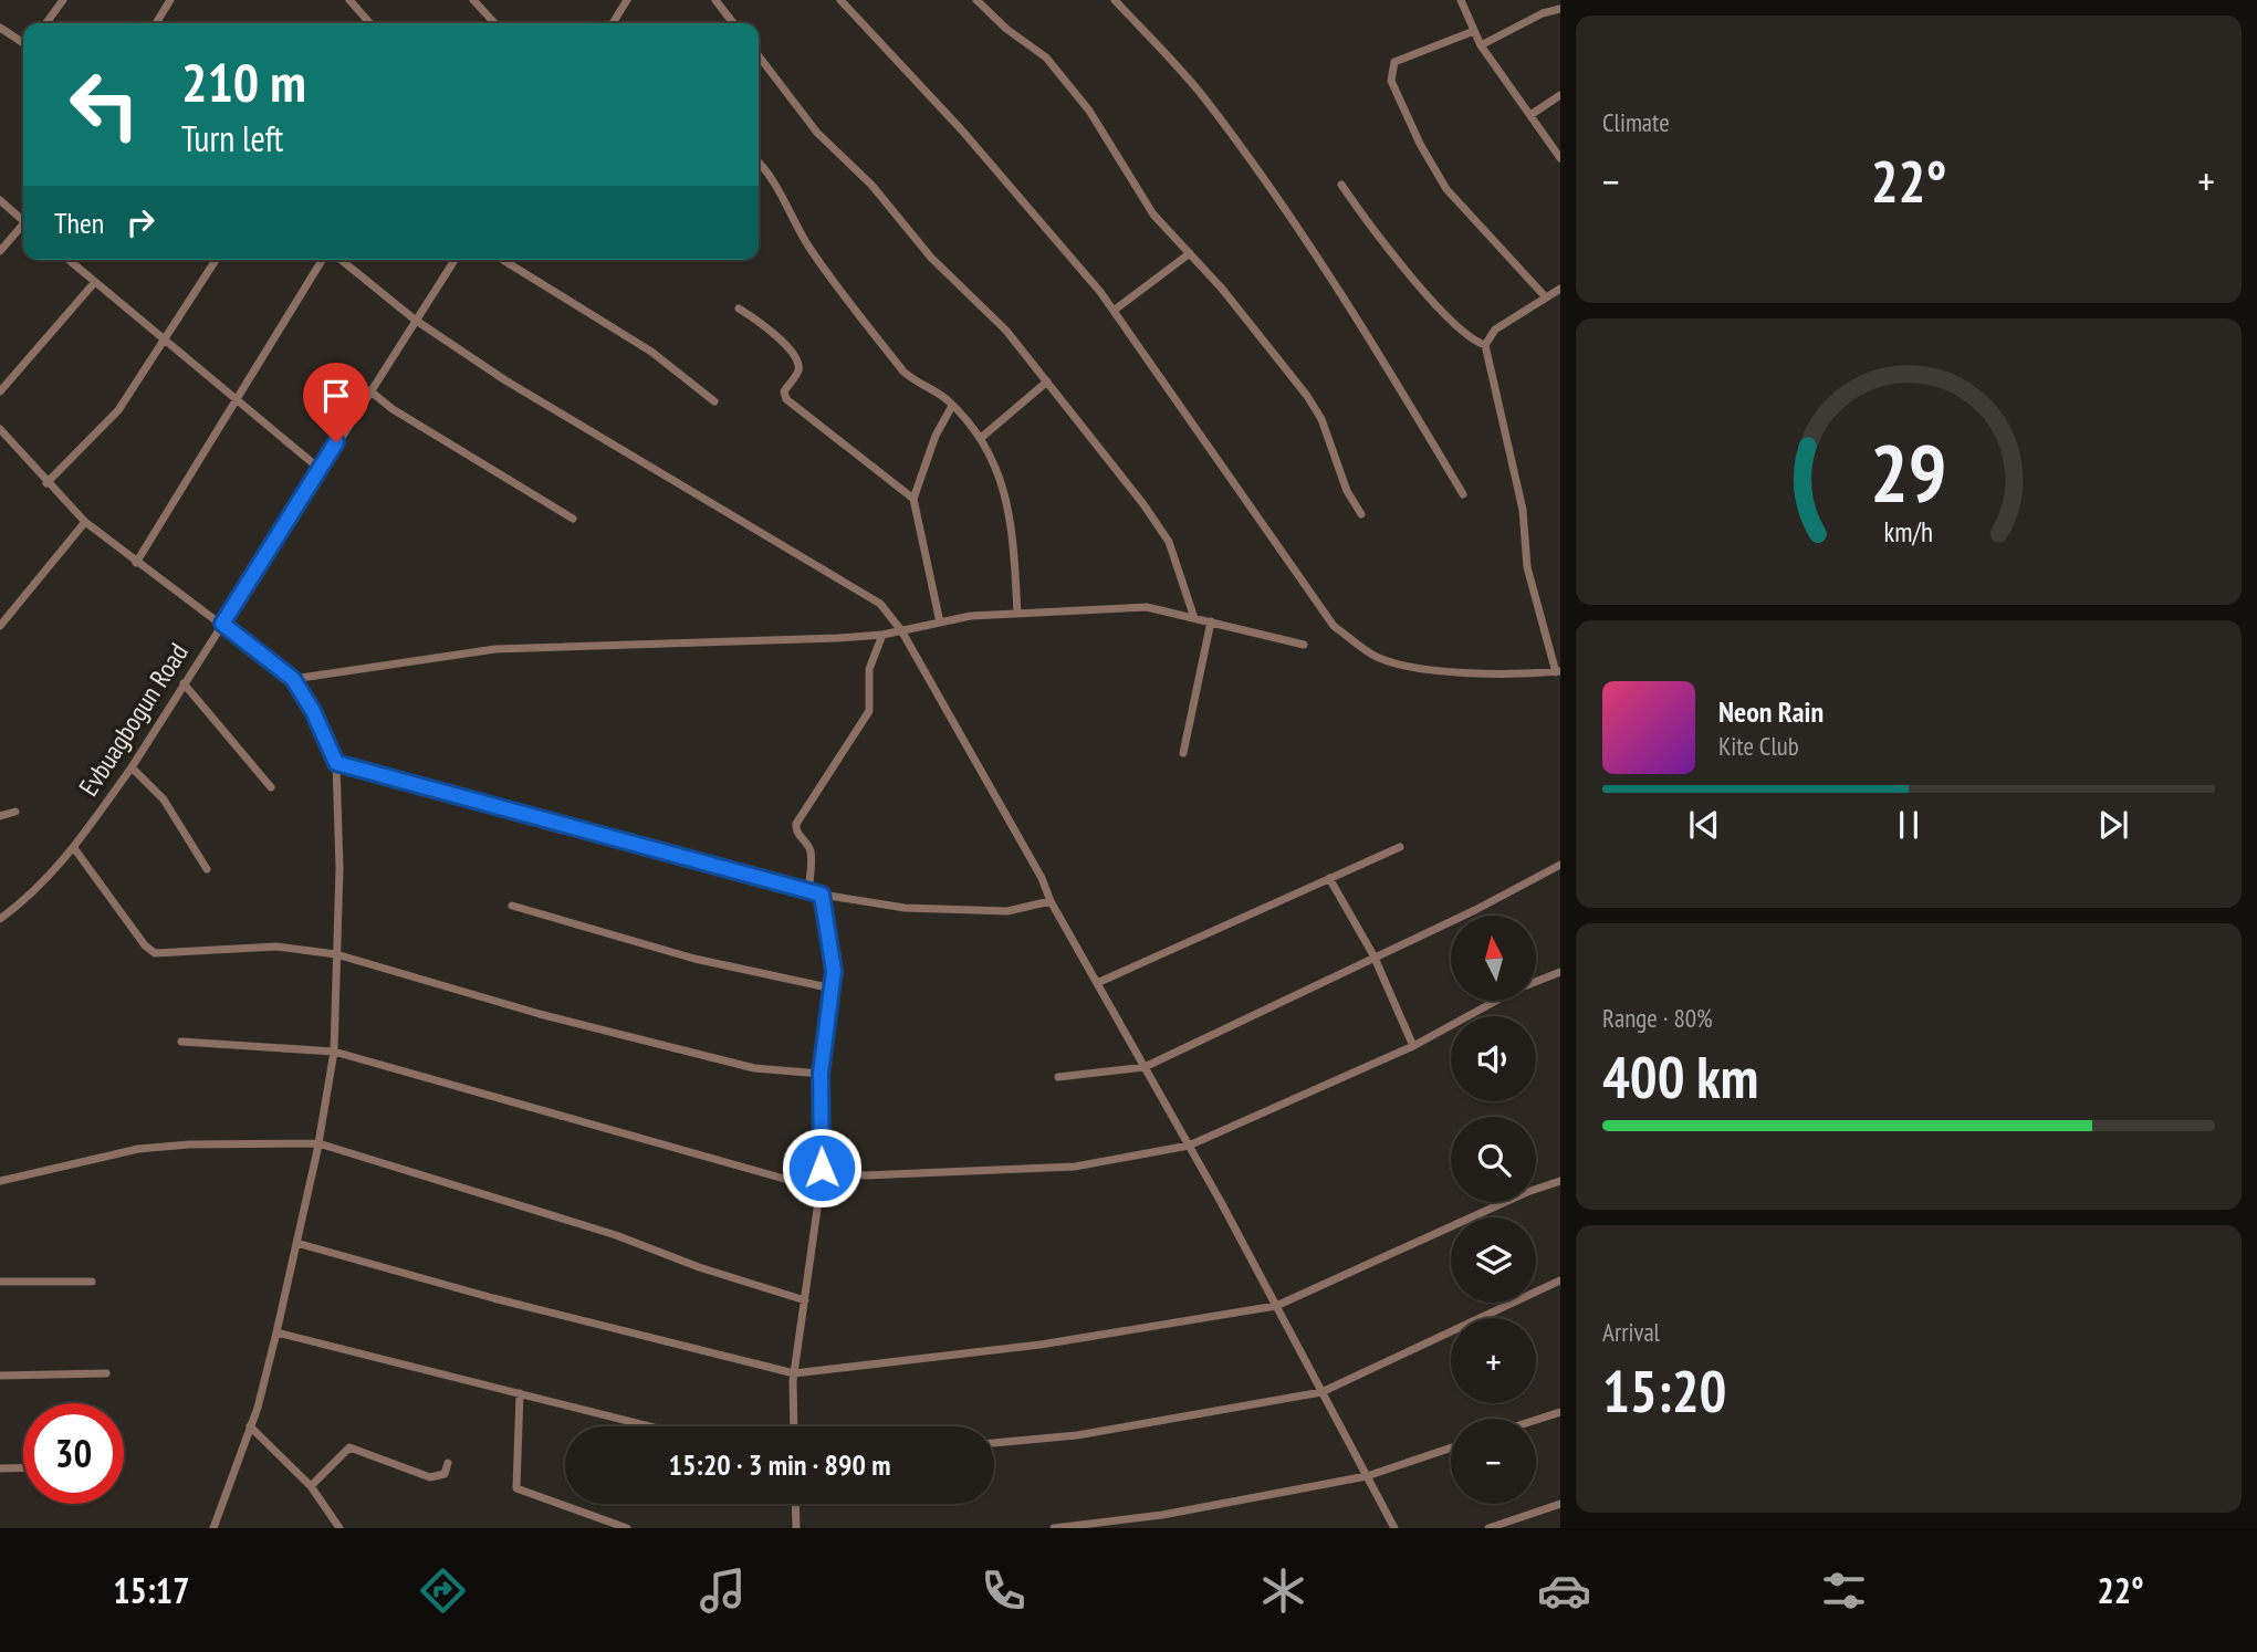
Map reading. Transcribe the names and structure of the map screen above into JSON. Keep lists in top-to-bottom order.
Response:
{
  "streets": {
    "street": ["Evbuagbogun Road"]
  },
  "north": "top",
  "page": {
    "tile": [
      "Climate",
      ["Range · 80%", "400 km"],
      ["Arrival", "15:20"]
    ],
    "turn": ["210 m", "Turn left"],
    "heat": ["−", "22°", "+"],
    "then": "Then",
    "song": ["Neon Rain", "Kite Club"],
    "map_buttons": ["+", "−"],
    "limit": "30",
    "trip": "15:20 · 3 min · 890 m",
    "tabs": ["15:17", "22°"],
    "gauge": ["29", "km/h"]
  }
}
